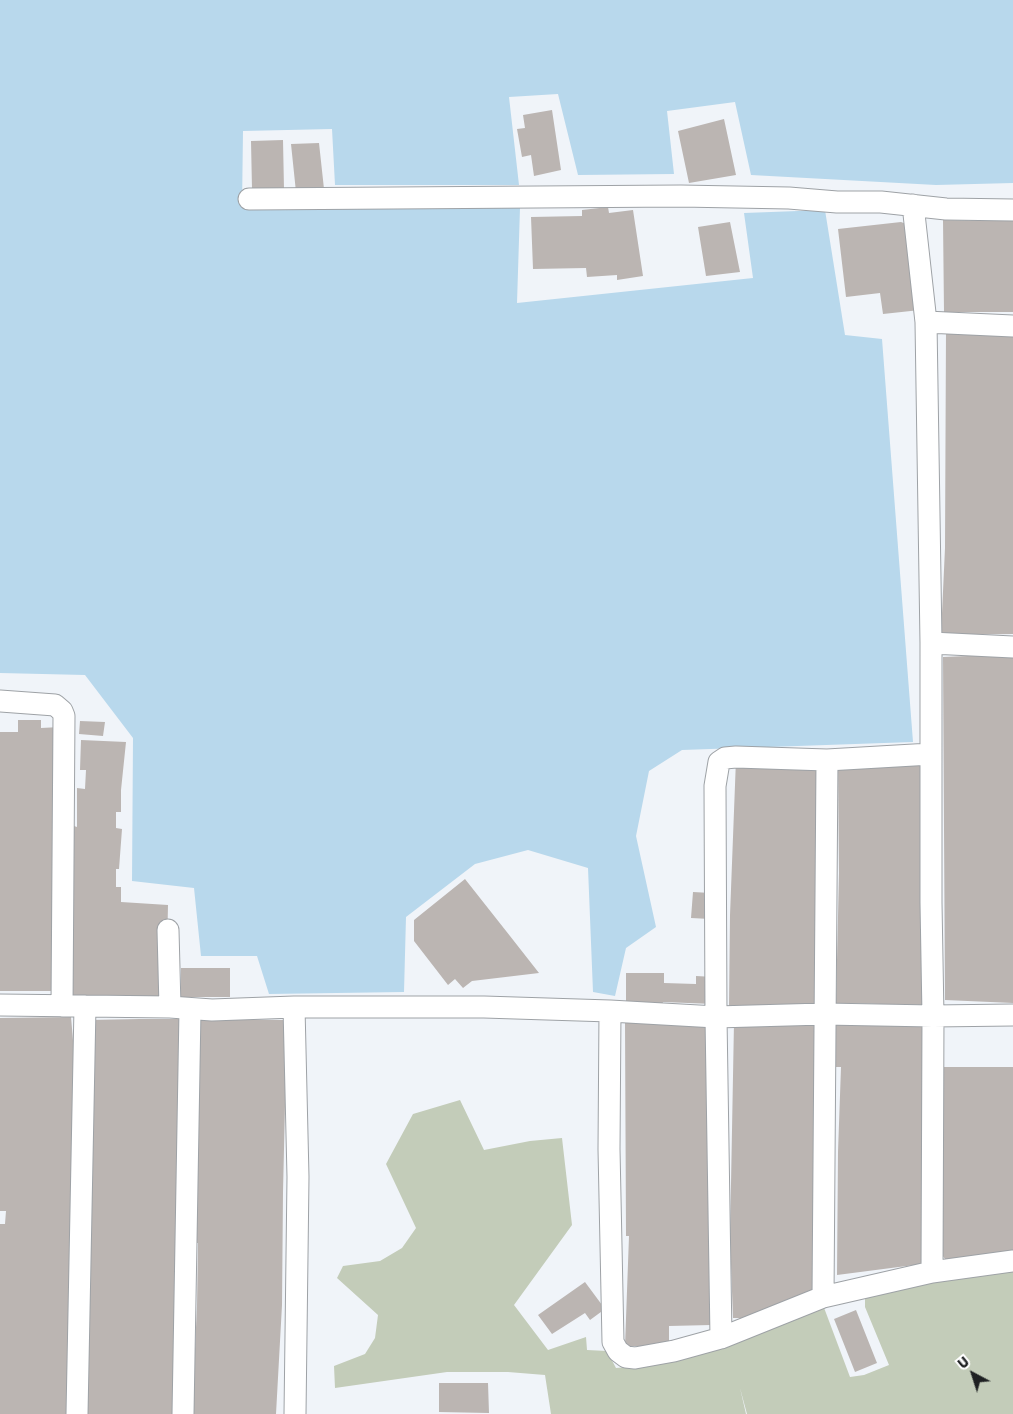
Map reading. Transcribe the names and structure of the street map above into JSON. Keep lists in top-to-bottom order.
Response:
{
  "north": "top left"
}
